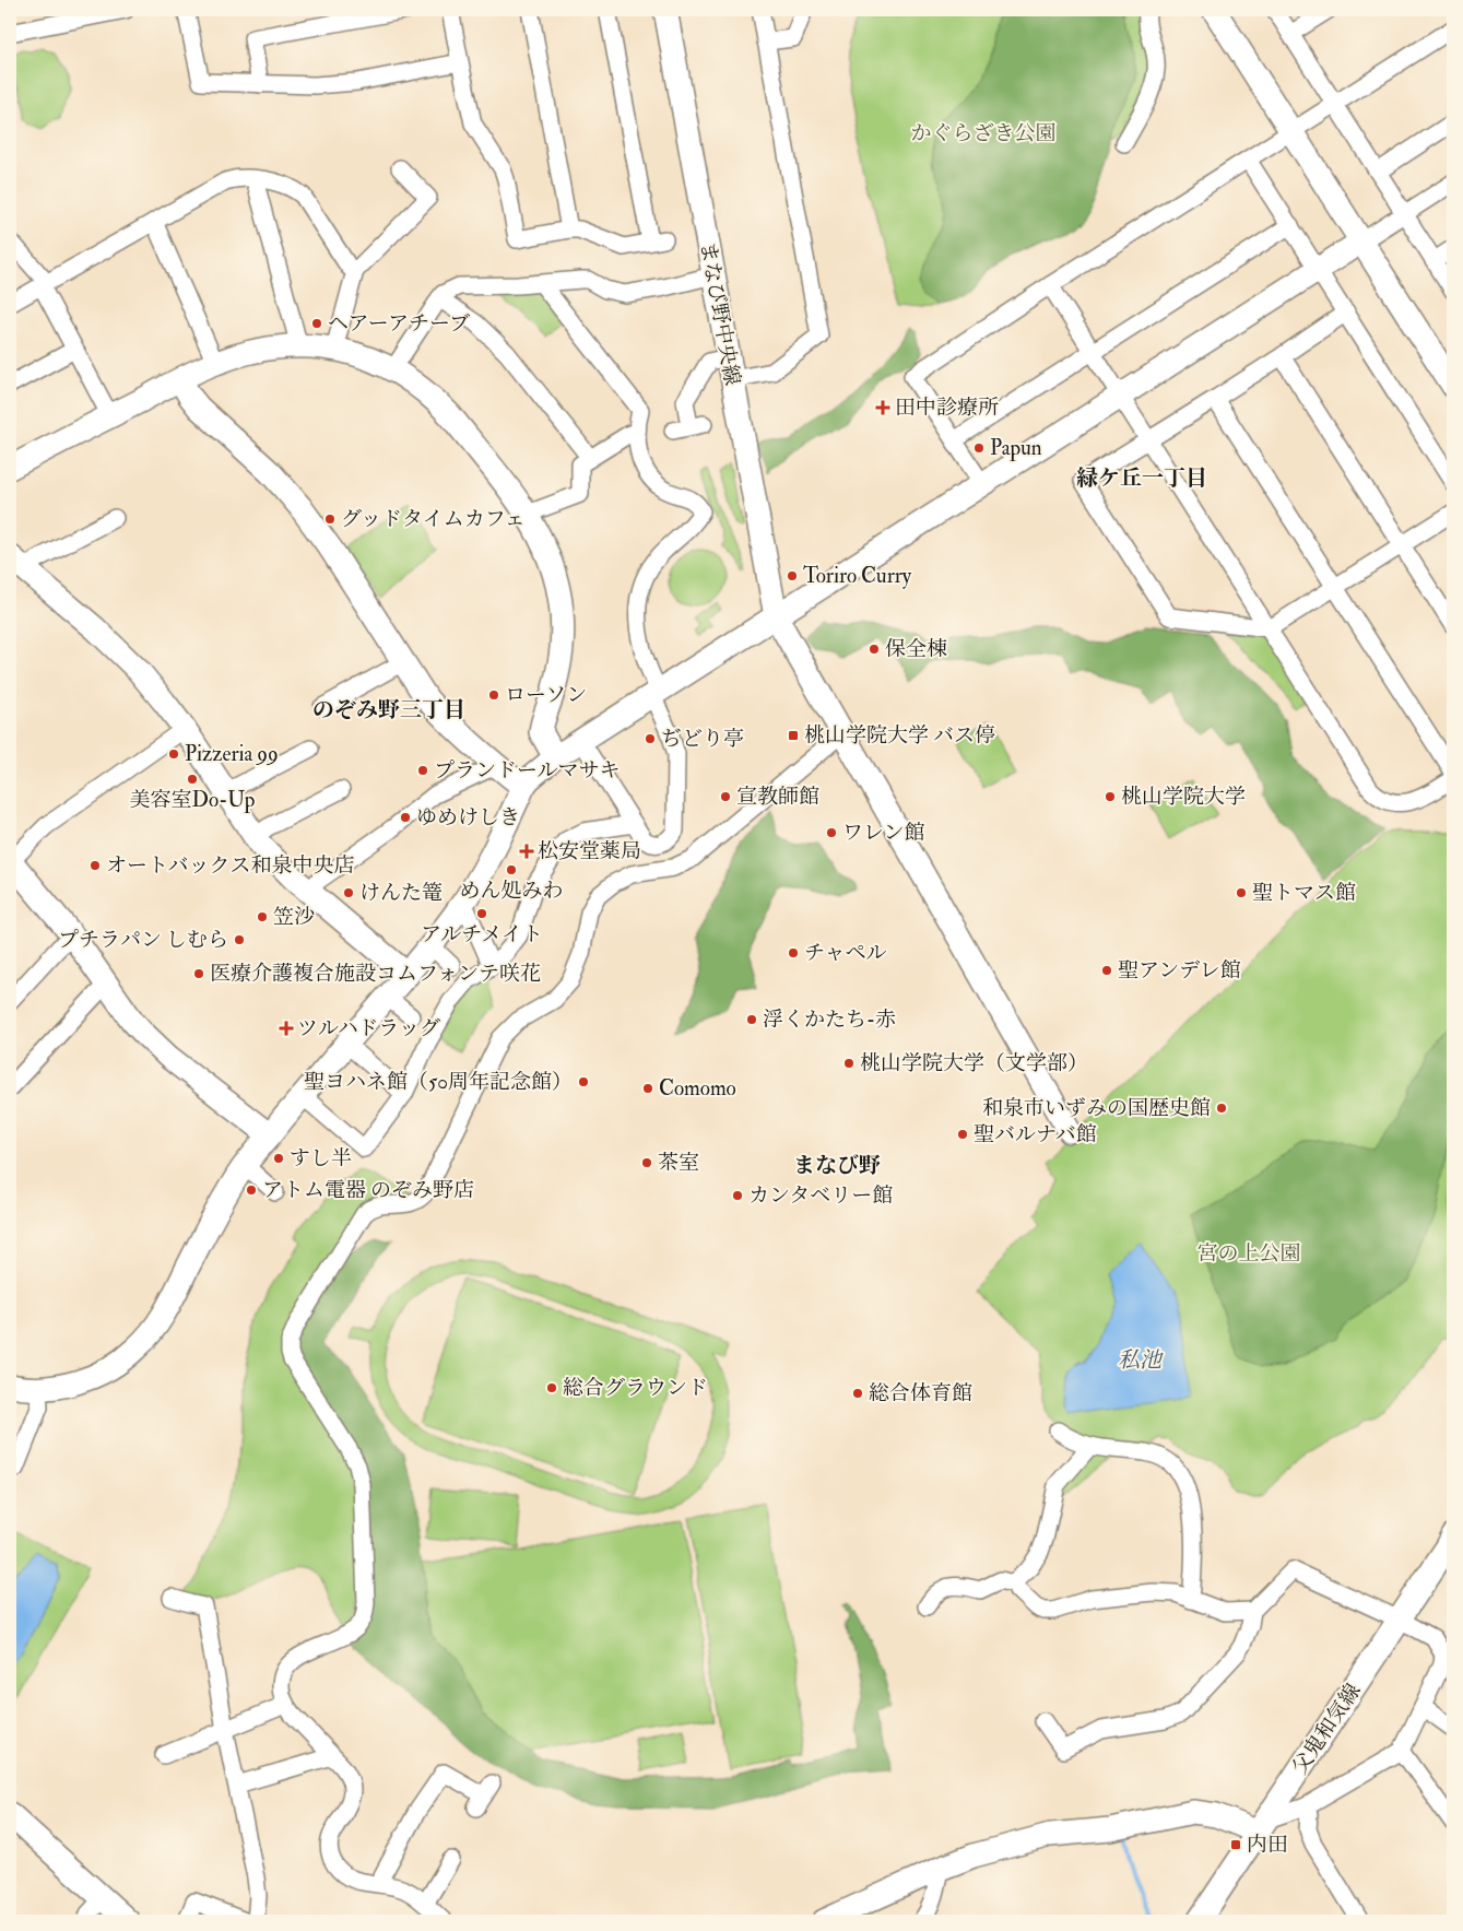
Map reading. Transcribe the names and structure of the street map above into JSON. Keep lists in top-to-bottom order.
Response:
{
  "streets": {
    "street": ["まなび野中央線", "父鬼和気線"]
  },
  "districts": ["緑ケ丘一丁目", "のぞみ野三丁目", "まなび野"],
  "water": ["私池"],
  "parks": ["かぐらざき公園", "宮の上公園"],
  "places": {
    "other": [
      "ヘアーアチーブ",
      "Papun",
      "グッドタイムカフェ",
      "Toriro Curry",
      "保全棟",
      "ローソン",
      "ぢどり亭",
      "Pizzeria 99",
      "プランドールマサキ",
      "美容室Do-Up",
      "宣教師館",
      "桃山学院大学",
      "ゆめけしき",
      "ワレン館",
      "オートバックス和泉中央店",
      "めん処みわ",
      "けんた篭",
      "聖トマス館",
      "アルチメイト",
      "笠沙",
      "プチラパン しむら",
      "チャペル",
      "聖アンデレ館",
      "医療介護複合施設コムフォンテ咲花",
      "浮くかたち-赤",
      "桃山学院大学（文学部）",
      "聖ヨハネ館（50周年記念館）",
      "Comomo",
      "和泉市いずみの国歴史館",
      "聖バルナバ館",
      "すし半",
      "茶室",
      "アトム電器 のぞみ野店",
      "カンタベリー館",
      "総合グラウンド",
      "総合体育館"
    ],
    "health": ["田中診療所", "松安堂薬局", "ツルハドラッグ"],
    "transit": ["桃山学院大学 バス停", "内田"]
  }
}
